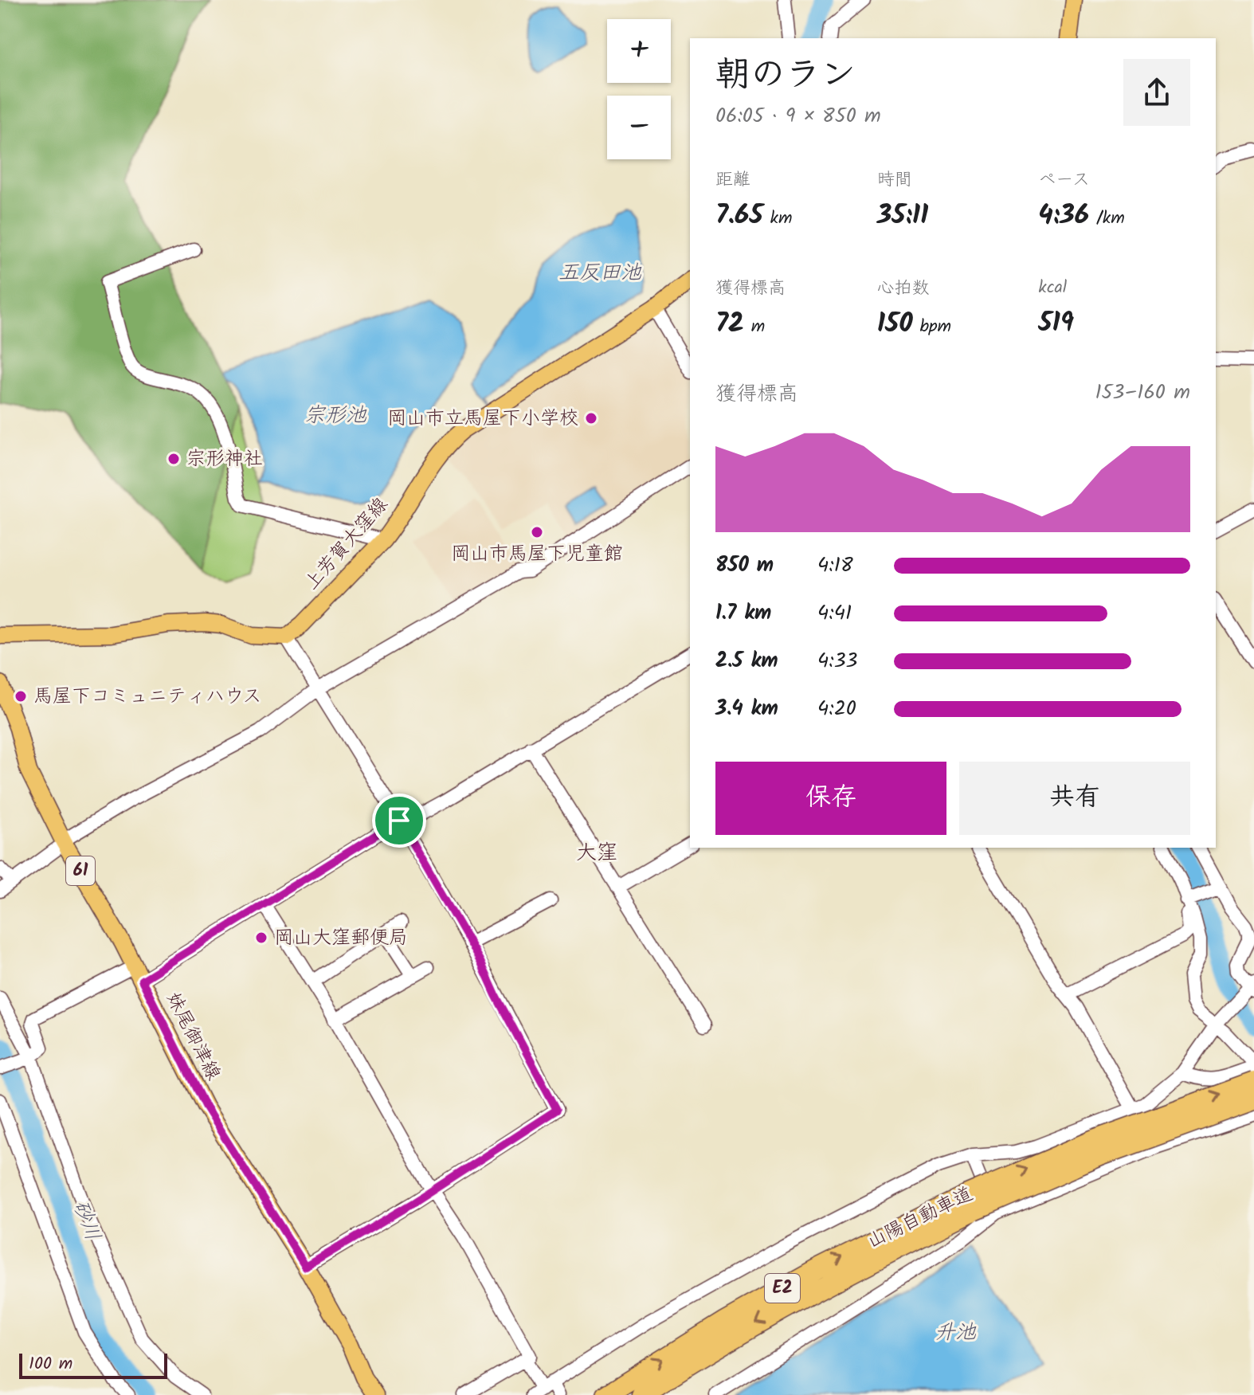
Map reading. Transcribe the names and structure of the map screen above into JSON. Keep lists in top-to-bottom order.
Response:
{
  "streets": {
    "highway": ["山陽自動車道", "E2"],
    "main road": ["上芳賀大窪線", "61", "妹尾御津線"]
  },
  "districts": ["大窪"],
  "water": [
    "五反田池",
    "宗形池",
    "砂川",
    "升池"
  ],
  "places": [
    "岡山市立馬屋下小学校",
    "宗形神社",
    "岡山市馬屋下児童館",
    "馬屋下コミュニティハウス",
    "岡山大窪郵便局"
  ],
  "scale_bar": "100 m",
  "page": {
    "map_buttons": ["+", "−"],
    "heading": ["朝のラン", "06:05 · 9 × 850 m"],
    "stats": [
      ["距離", "7.65 km"],
      ["時間", "35:11"],
      ["ペース", "4:36 /km"],
      ["獲得標高", "72 m"],
      ["心拍数", "150 bpm"],
      ["kcal", "519"]
    ],
    "chart": ["獲得標高", "153–160 m"],
    "list": [
      {
        "name": "850 m",
        "note": "4:18"
      },
      {
        "name": "1.7 km",
        "note": "4:41"
      },
      {
        "name": "2.5 km",
        "note": "4:33"
      },
      {
        "name": "3.4 km",
        "note": "4:20"
      }
    ],
    "buttons": ["保存", "共有"],
    "scale": "100 m"
  }
}
